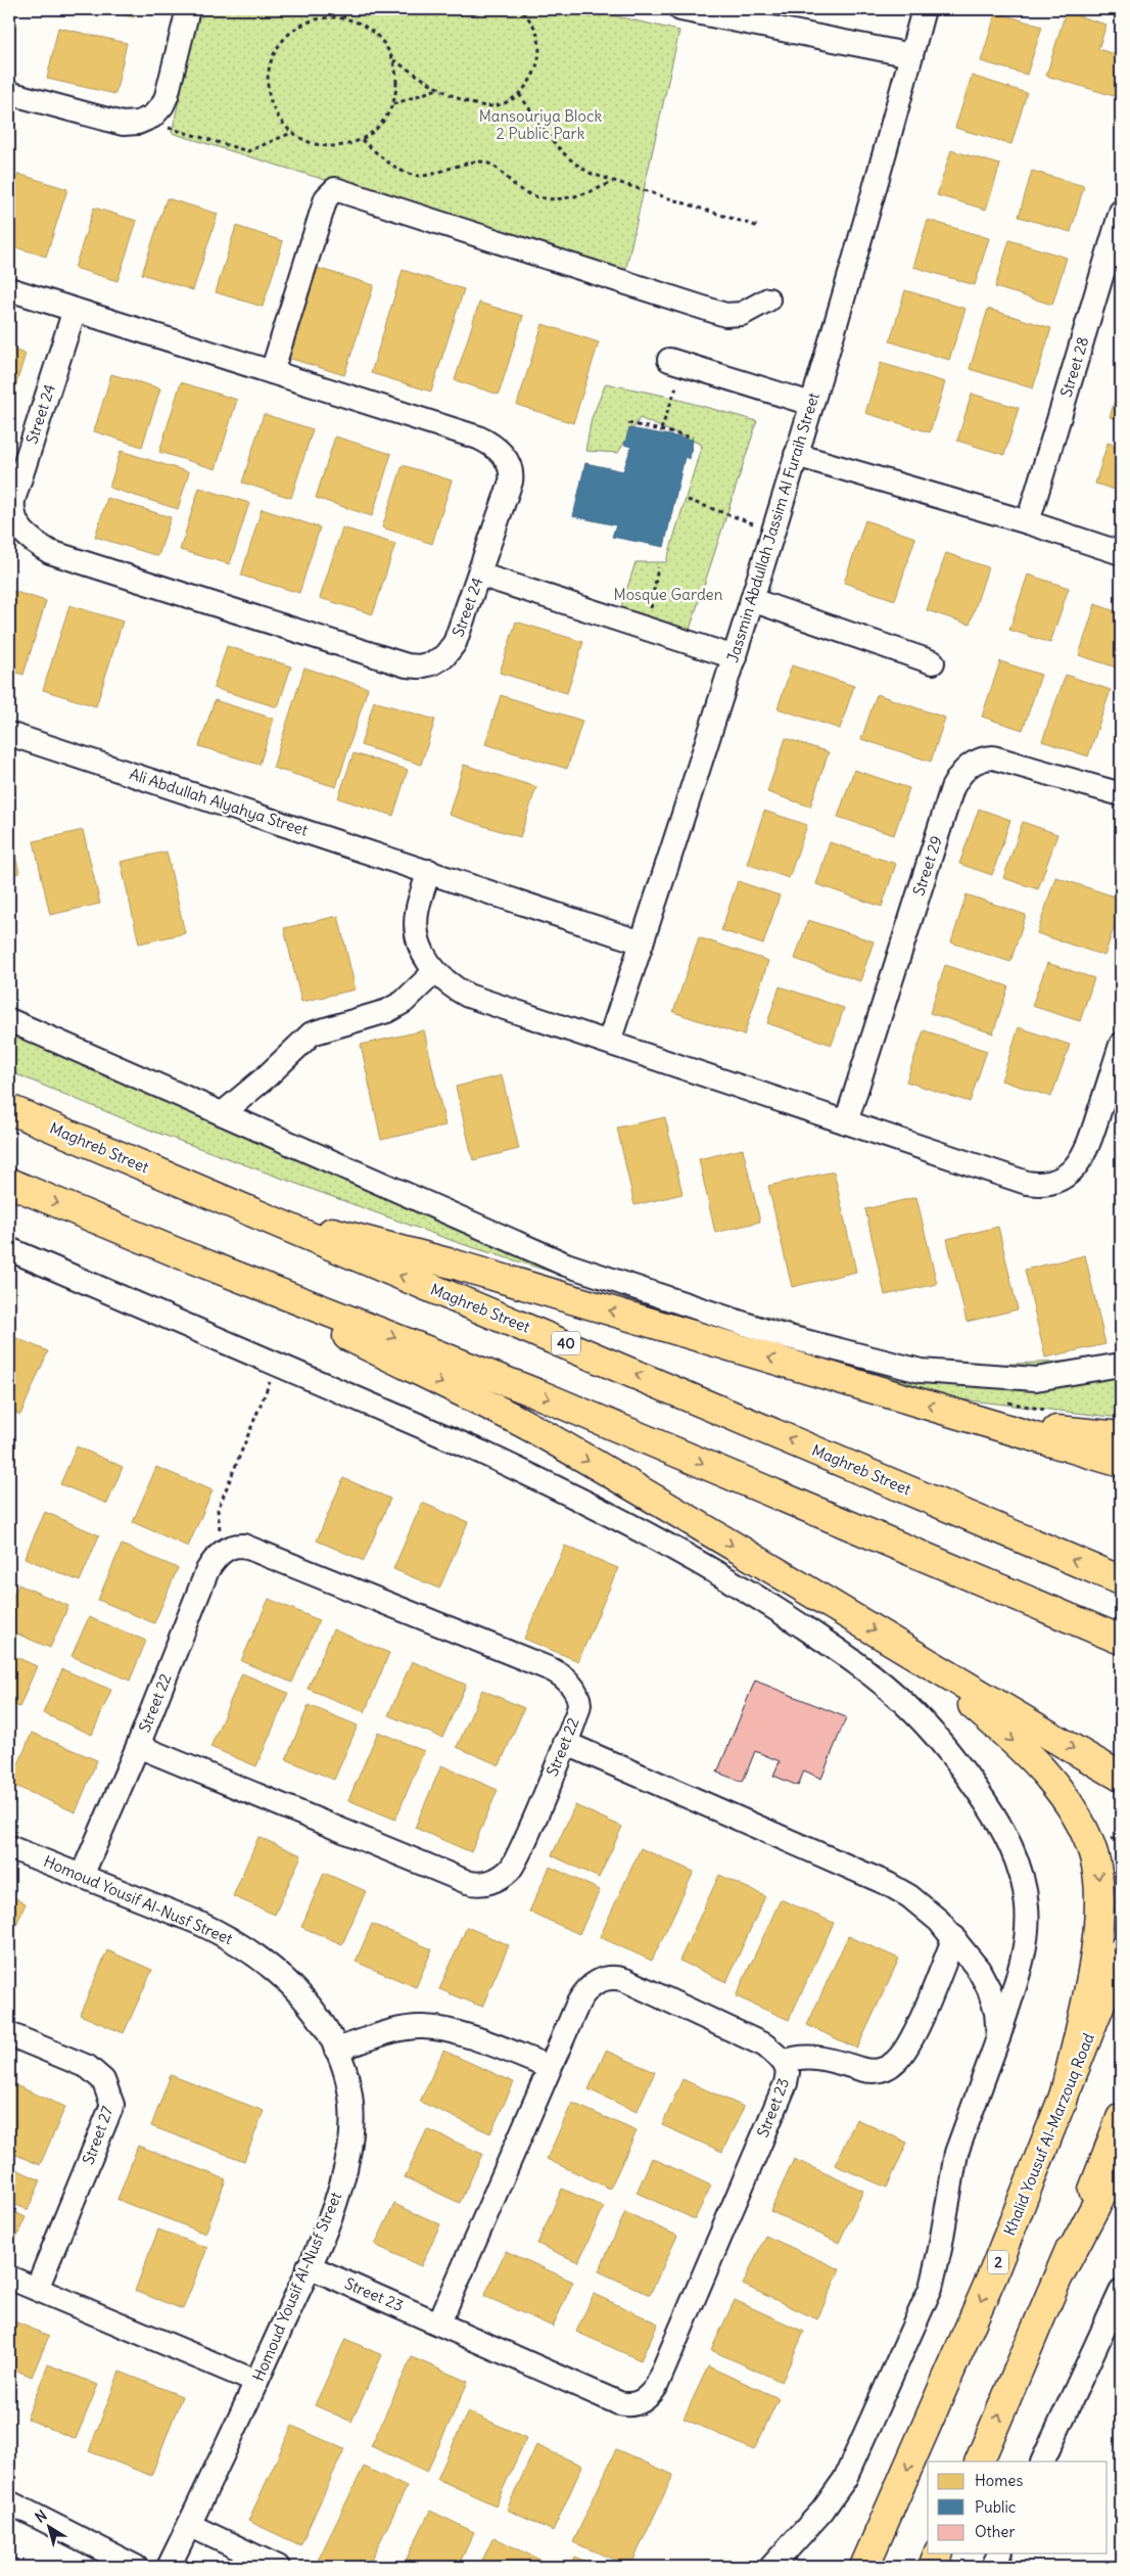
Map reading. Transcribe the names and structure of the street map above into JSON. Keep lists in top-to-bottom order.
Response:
{
  "streets": {
    "main road": [
      "Maghreb Street",
      "40",
      "Khalid Yousuf Al-Marzouq Road",
      "2"
    ],
    "street": [
      "Street 28",
      "Street 24",
      "Jassmin Abdullah Jassim Al Furaih Street",
      "Ali Abdullah Alyahya Street",
      "Street 29",
      "Street 22",
      "Homoud Yousif Al-Nusf Street",
      "Street 23",
      "Street 27"
    ]
  },
  "crossings": [
    ["Jassmin Abdullah Jassim Al Furaih Street", "Ali Abdullah Alyahya Street"],
    ["Street 22", "Homoud Yousif Al-Nusf Street"],
    ["Homoud Yousif Al-Nusf Street", "Street 23"]
  ],
  "parks": ["Mansouriya Block 2 Public Park", "Mosque Garden"],
  "legend": ["Homes", "Public", "Other"],
  "north": "top left"
}
